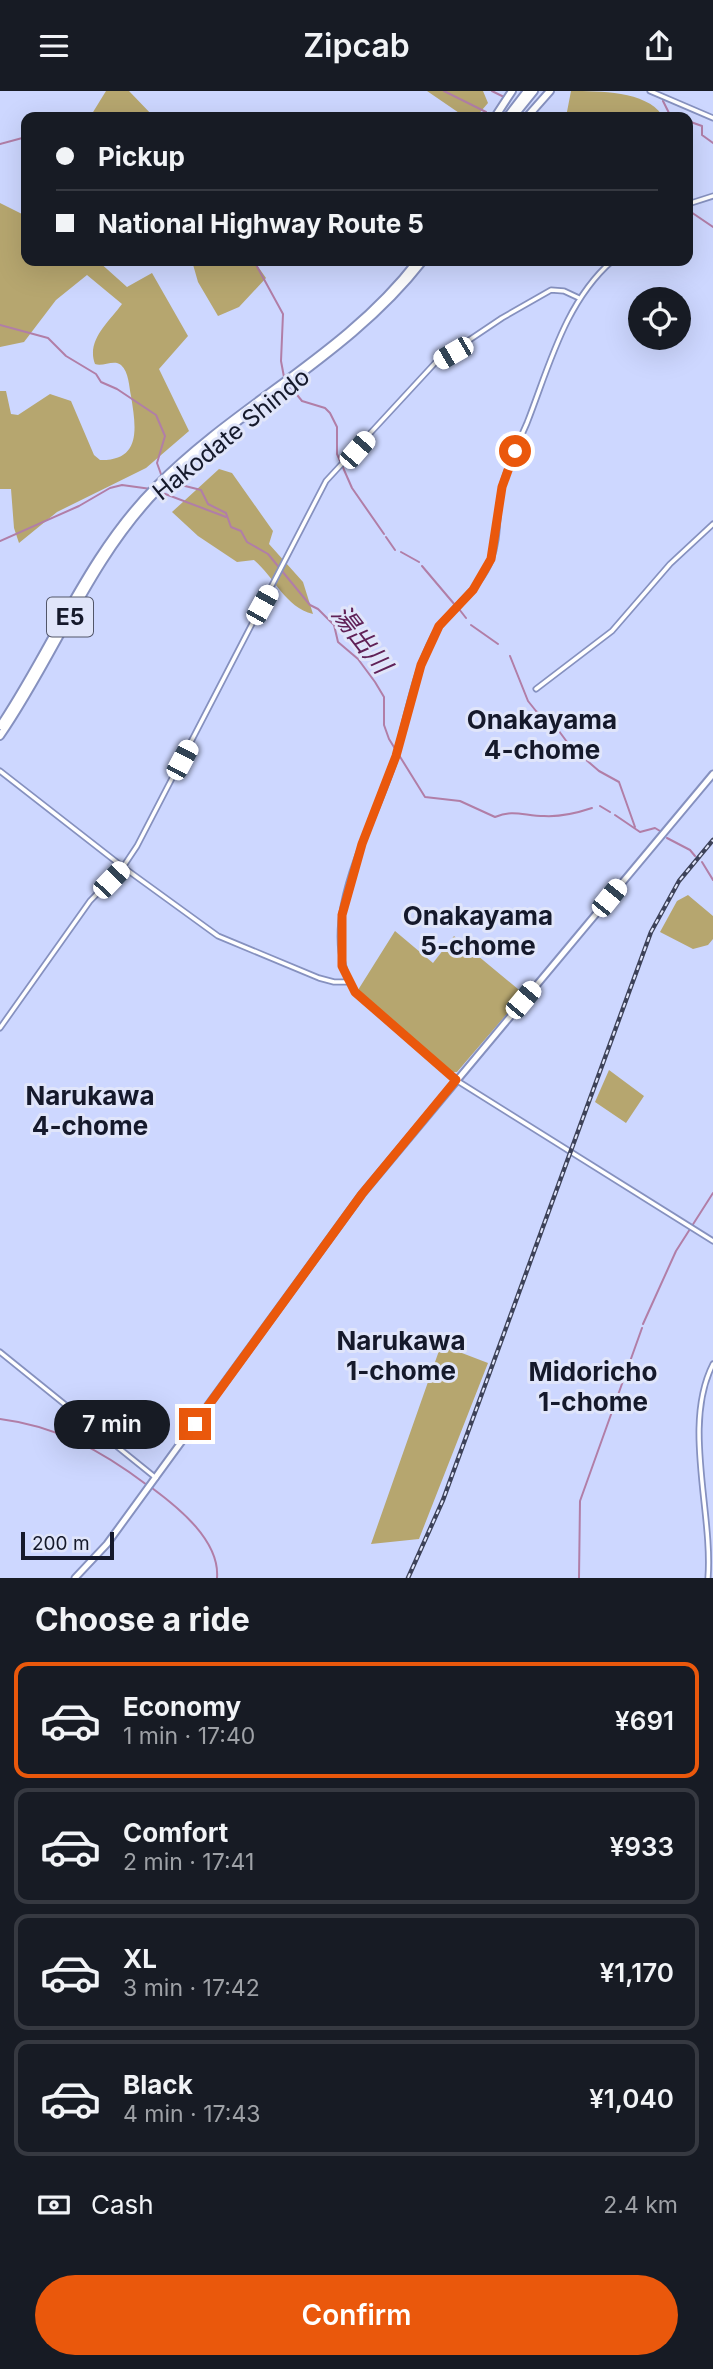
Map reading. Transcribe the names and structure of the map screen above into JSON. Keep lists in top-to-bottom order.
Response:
{
  "streets": {
    "highway": ["Hakodate Shindo", "E5"]
  },
  "districts": [
    "Onakayama 4-chome",
    "Onakayama 5-chome",
    "Narukawa 4-chome",
    "Narukawa 1-chome",
    "Midoricho 1-chome"
  ],
  "water": ["湯出川"],
  "scale_bar": "200 m",
  "page": {
    "header": "Zipcab",
    "banner": ["Pickup", "National Highway Route 5"],
    "bubble": "7 min",
    "scale": "200 m",
    "heading": "Choose a ride",
    "list": [
      {
        "name": "Economy",
        "note": "1 min · 17:40",
        "value": "¥691"
      },
      {
        "name": "Comfort",
        "note": "2 min · 17:41",
        "value": "¥933"
      },
      {
        "name": "XL",
        "note": "3 min · 17:42",
        "value": "¥1,170"
      },
      {
        "name": "Black",
        "note": "4 min · 17:43",
        "value": "¥1,040"
      }
    ],
    "pay": ["Cash", "2.4 km"],
    "buttons": "Confirm"
  }
}
